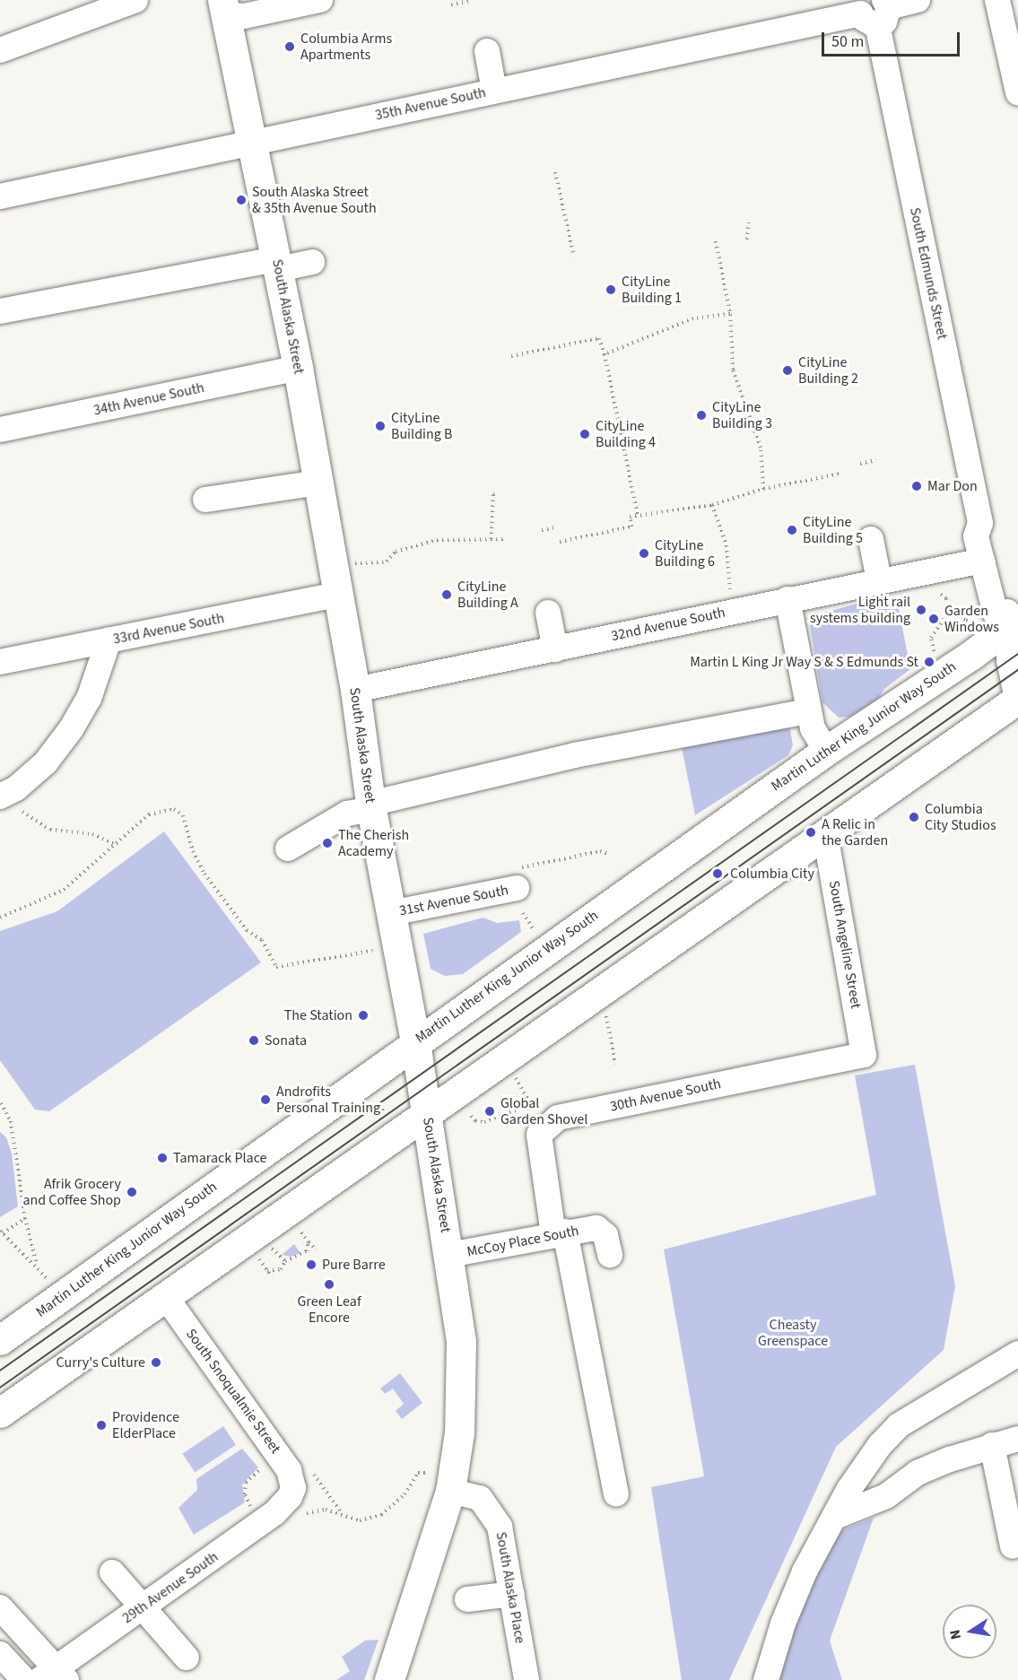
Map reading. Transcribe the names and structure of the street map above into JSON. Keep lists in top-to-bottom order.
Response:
{
  "streets": {
    "main road": ["South Alaska Street", "Martin Luther King Junior Way South"],
    "street": [
      "35th Avenue South",
      "South Edmunds Street",
      "34th Avenue South",
      "32nd Avenue South",
      "33rd Avenue South",
      "31st Avenue South",
      "South Angeline Street",
      "30th Avenue South",
      "McCoy Place South",
      "South Snoqualmie Street",
      "29th Avenue South",
      "South Alaska Place"
    ]
  },
  "crossings": [
    ["35th Avenue South", "South Edmunds Street"],
    ["35th Avenue South", "South Alaska Street"],
    ["South Edmunds Street", "32nd Avenue South"],
    ["South Edmunds Street", "Martin Luther King Junior Way South"],
    ["South Alaska Street", "34th Avenue South"],
    ["South Alaska Street", "32nd Avenue South"],
    ["South Alaska Street", "33rd Avenue South"],
    ["South Alaska Street", "Martin Luther King Junior Way South"],
    ["South Alaska Street", "31st Avenue South"],
    ["South Alaska Street", "McCoy Place South"],
    ["South Alaska Street", "South Alaska Place"],
    ["South Angeline Street", "30th Avenue South"],
    ["30th Avenue South", "McCoy Place South"],
    ["South Snoqualmie Street", "29th Avenue South"]
  ],
  "parks": ["Cheasty Greenspace"],
  "places": [
    "Columbia Arms Apartments",
    "South Alaska Street & 35th Avenue South",
    "CityLine Building 1",
    "CityLine Building 2",
    "CityLine Building 3",
    "CityLine Building B",
    "CityLine Building 4",
    "Mar Don",
    "CityLine Building 5",
    "CityLine Building 6",
    "CityLine Building A",
    "Light rail systems building",
    "Garden Windows",
    "Martin L King Jr Way S & S Edmunds St",
    "Columbia City Studios",
    "A Relic in the Garden",
    "The Cherish Academy",
    "Columbia City",
    "The Station",
    "Sonata",
    "Androfits Personal Training",
    "Global Garden Shovel",
    "Tamarack Place",
    "Afrik Grocery and Coffee Shop",
    "Pure Barre",
    "Green Leaf Encore",
    "Curry's Culture",
    "Providence ElderPlace"
  ],
  "scale_bar": "50 m",
  "north": "left"
}
